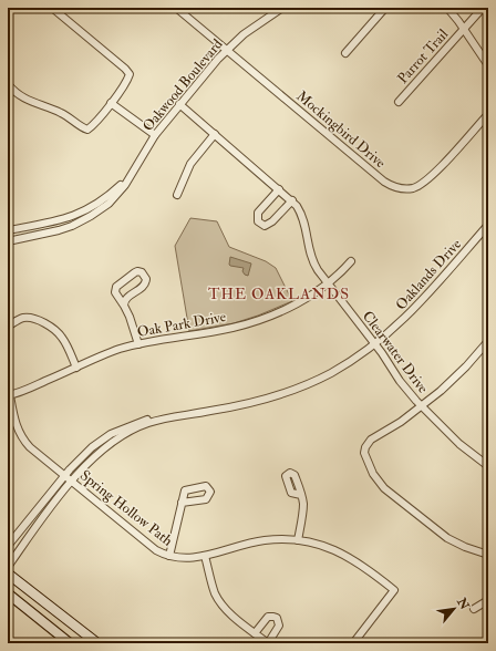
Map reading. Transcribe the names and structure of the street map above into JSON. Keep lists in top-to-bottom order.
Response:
{
  "streets": {
    "street": [
      "Parrot Trail",
      "Oakwood Boulevard",
      "Mockingbird Drive",
      "Oaklands Drive",
      "Oak Park Drive",
      "Clearwater Drive",
      "Spring Hollow Path"
    ]
  },
  "crossings": [
    ["Oakwood Boulevard", "Mockingbird Drive"],
    ["Oakwood Boulevard", "Clearwater Drive"],
    ["Oaklands Drive", "Clearwater Drive"],
    ["Oaklands Drive", "Spring Hollow Path"],
    ["Oak Park Drive", "Clearwater Drive"],
    ["Oak Park Drive", "Spring Hollow Path"]
  ],
  "districts": ["THE OAKLANDS"],
  "north": "top right"
}
